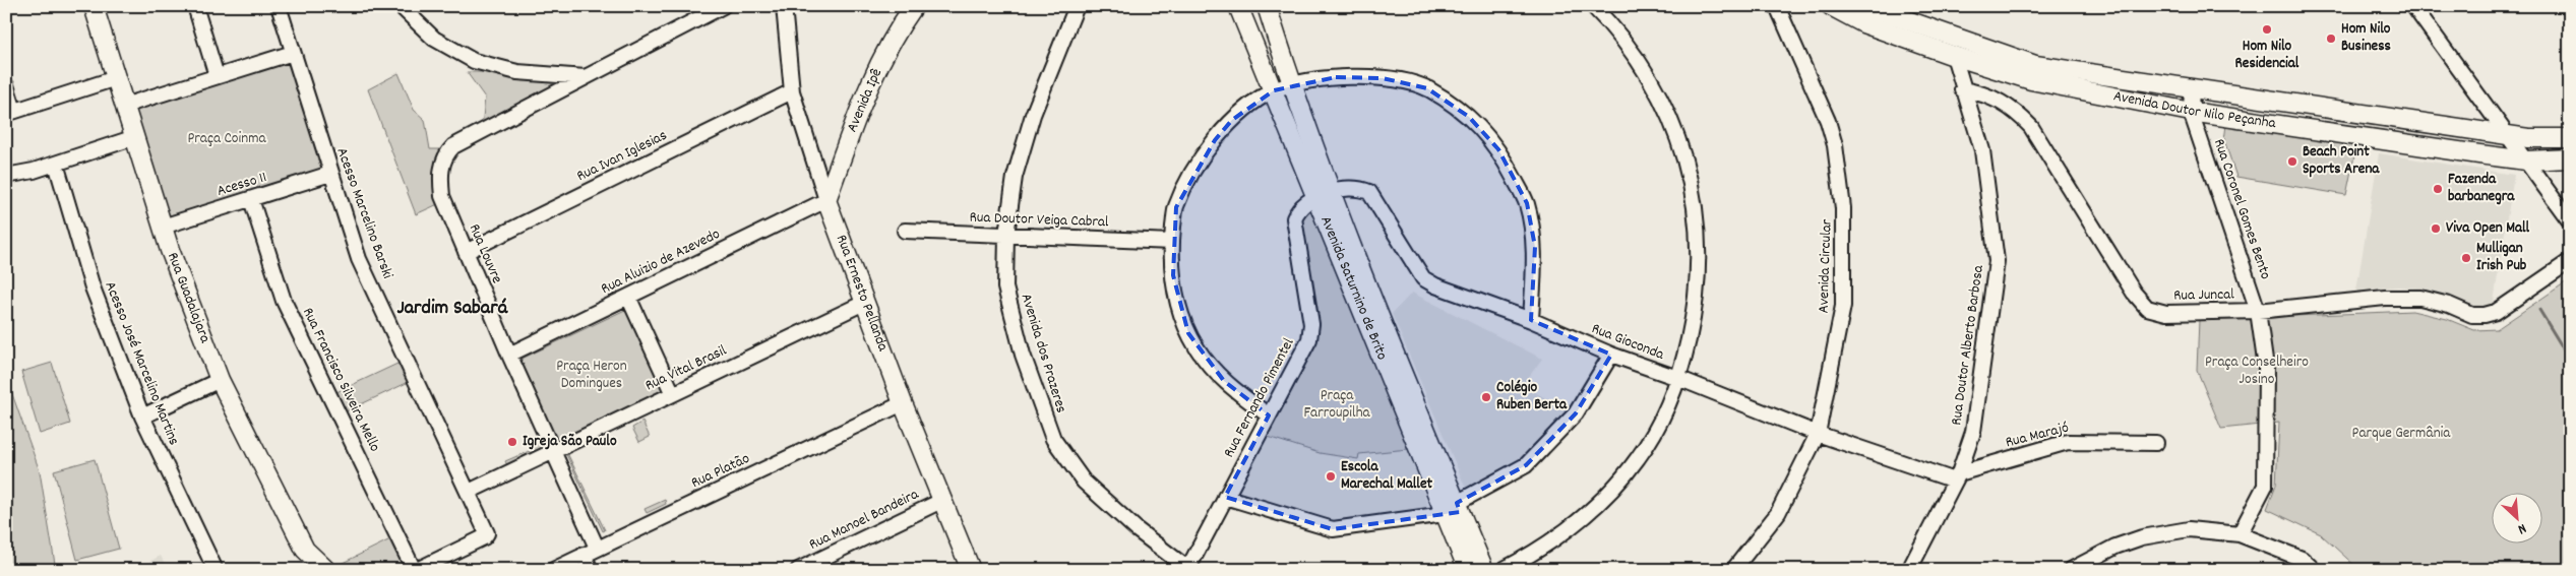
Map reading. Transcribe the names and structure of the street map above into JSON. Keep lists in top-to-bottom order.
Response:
{
  "streets": {
    "main road": [
      "Avenida Ipê",
      "Avenida Doutor Nilo Peçanha",
      "Avenida Saturnino de Brito",
      "Rua Ernesto Pellanda",
      "Rua Guadalajara"
    ],
    "street": [
      "Rua Ivan Iglesias",
      "Acesso 11",
      "Rua Coronel Gomes Bento",
      "Acesso Marcelino Barski",
      "Rua Doutor Veiga Cabral",
      "Rua Louvre",
      "Rua Aluizio de Azevedo",
      "Avenida Circular",
      "Rua Juncal",
      "Rua Gioconda",
      "Rua Doutor Alberto Barbosa",
      "Avenida dos Prazeres",
      "Acesso José Marcelino Martins",
      "Rua Vital Brasil",
      "Rua Francisco Silveira Mello",
      "Rua Fernando Pimentel",
      "Rua Marajó",
      "Rua Platão",
      "Rua Manoel Bandeira"
    ]
  },
  "crossings": [
    ["Avenida Ipê", "Rua Aluizio de Azevedo"],
    ["Avenida Ipê", "Rua Ernesto Pellanda"],
    ["Avenida Doutor Nilo Peçanha", "Rua Coronel Gomes Bento"],
    ["Avenida Doutor Nilo Peçanha", "Rua Doutor Alberto Barbosa"],
    ["Rua Ivan Iglesias", "Rua Louvre"],
    ["Rua Ivan Iglesias", "Rua Ernesto Pellanda"],
    ["Acesso 11", "Acesso Marcelino Barski"],
    ["Acesso 11", "Rua Guadalajara"],
    ["Acesso 11", "Rua Francisco Silveira Mello"],
    ["Rua Coronel Gomes Bento", "Rua Juncal"],
    ["Acesso Marcelino Barski", "Rua Vital Brasil"],
    ["Acesso Marcelino Barski", "Rua Francisco Silveira Mello"],
    ["Rua Doutor Veiga Cabral", "Avenida dos Prazeres"],
    ["Rua Louvre", "Rua Aluizio de Azevedo"],
    ["Rua Louvre", "Rua Vital Brasil"],
    ["Rua Louvre", "Rua Platão"],
    ["Rua Aluizio de Azevedo", "Rua Ernesto Pellanda"],
    ["Avenida Circular", "Rua Gioconda"],
    ["Avenida Saturnino de Brito", "Rua Gioconda"],
    ["Avenida Saturnino de Brito", "Rua Fernando Pimentel"],
    ["Rua Ernesto Pellanda", "Rua Vital Brasil"],
    ["Rua Ernesto Pellanda", "Rua Platão"],
    ["Rua Ernesto Pellanda", "Rua Manoel Bandeira"],
    ["Rua Juncal", "Rua Doutor Alberto Barbosa"],
    ["Rua Gioconda", "Rua Doutor Alberto Barbosa"],
    ["Rua Gioconda", "Rua Fernando Pimentel"],
    ["Rua Gioconda", "Rua Marajó"],
    ["Rua Doutor Alberto Barbosa", "Rua Marajó"],
    ["Avenida dos Prazeres", "Rua Fernando Pimentel"]
  ],
  "districts": ["Jardim Sabará"],
  "parks": [
    "Praça Coinma",
    "Praça Conselheiro Josino",
    "Praça Heron Domingues",
    "Praça Farroupilha",
    "Parque Germânia"
  ],
  "places": [
    "Hom Nilo Residencial",
    "Hom Nilo Business",
    "Beach Point Sports Arena",
    "Fazenda barbanegra",
    "Viva Open Mall",
    "Mulligan Irish Pub",
    "Colégio Ruben Berta",
    "Igreja São Paulo",
    "Escola Marechal Mallet"
  ],
  "north": "bottom right"
}
